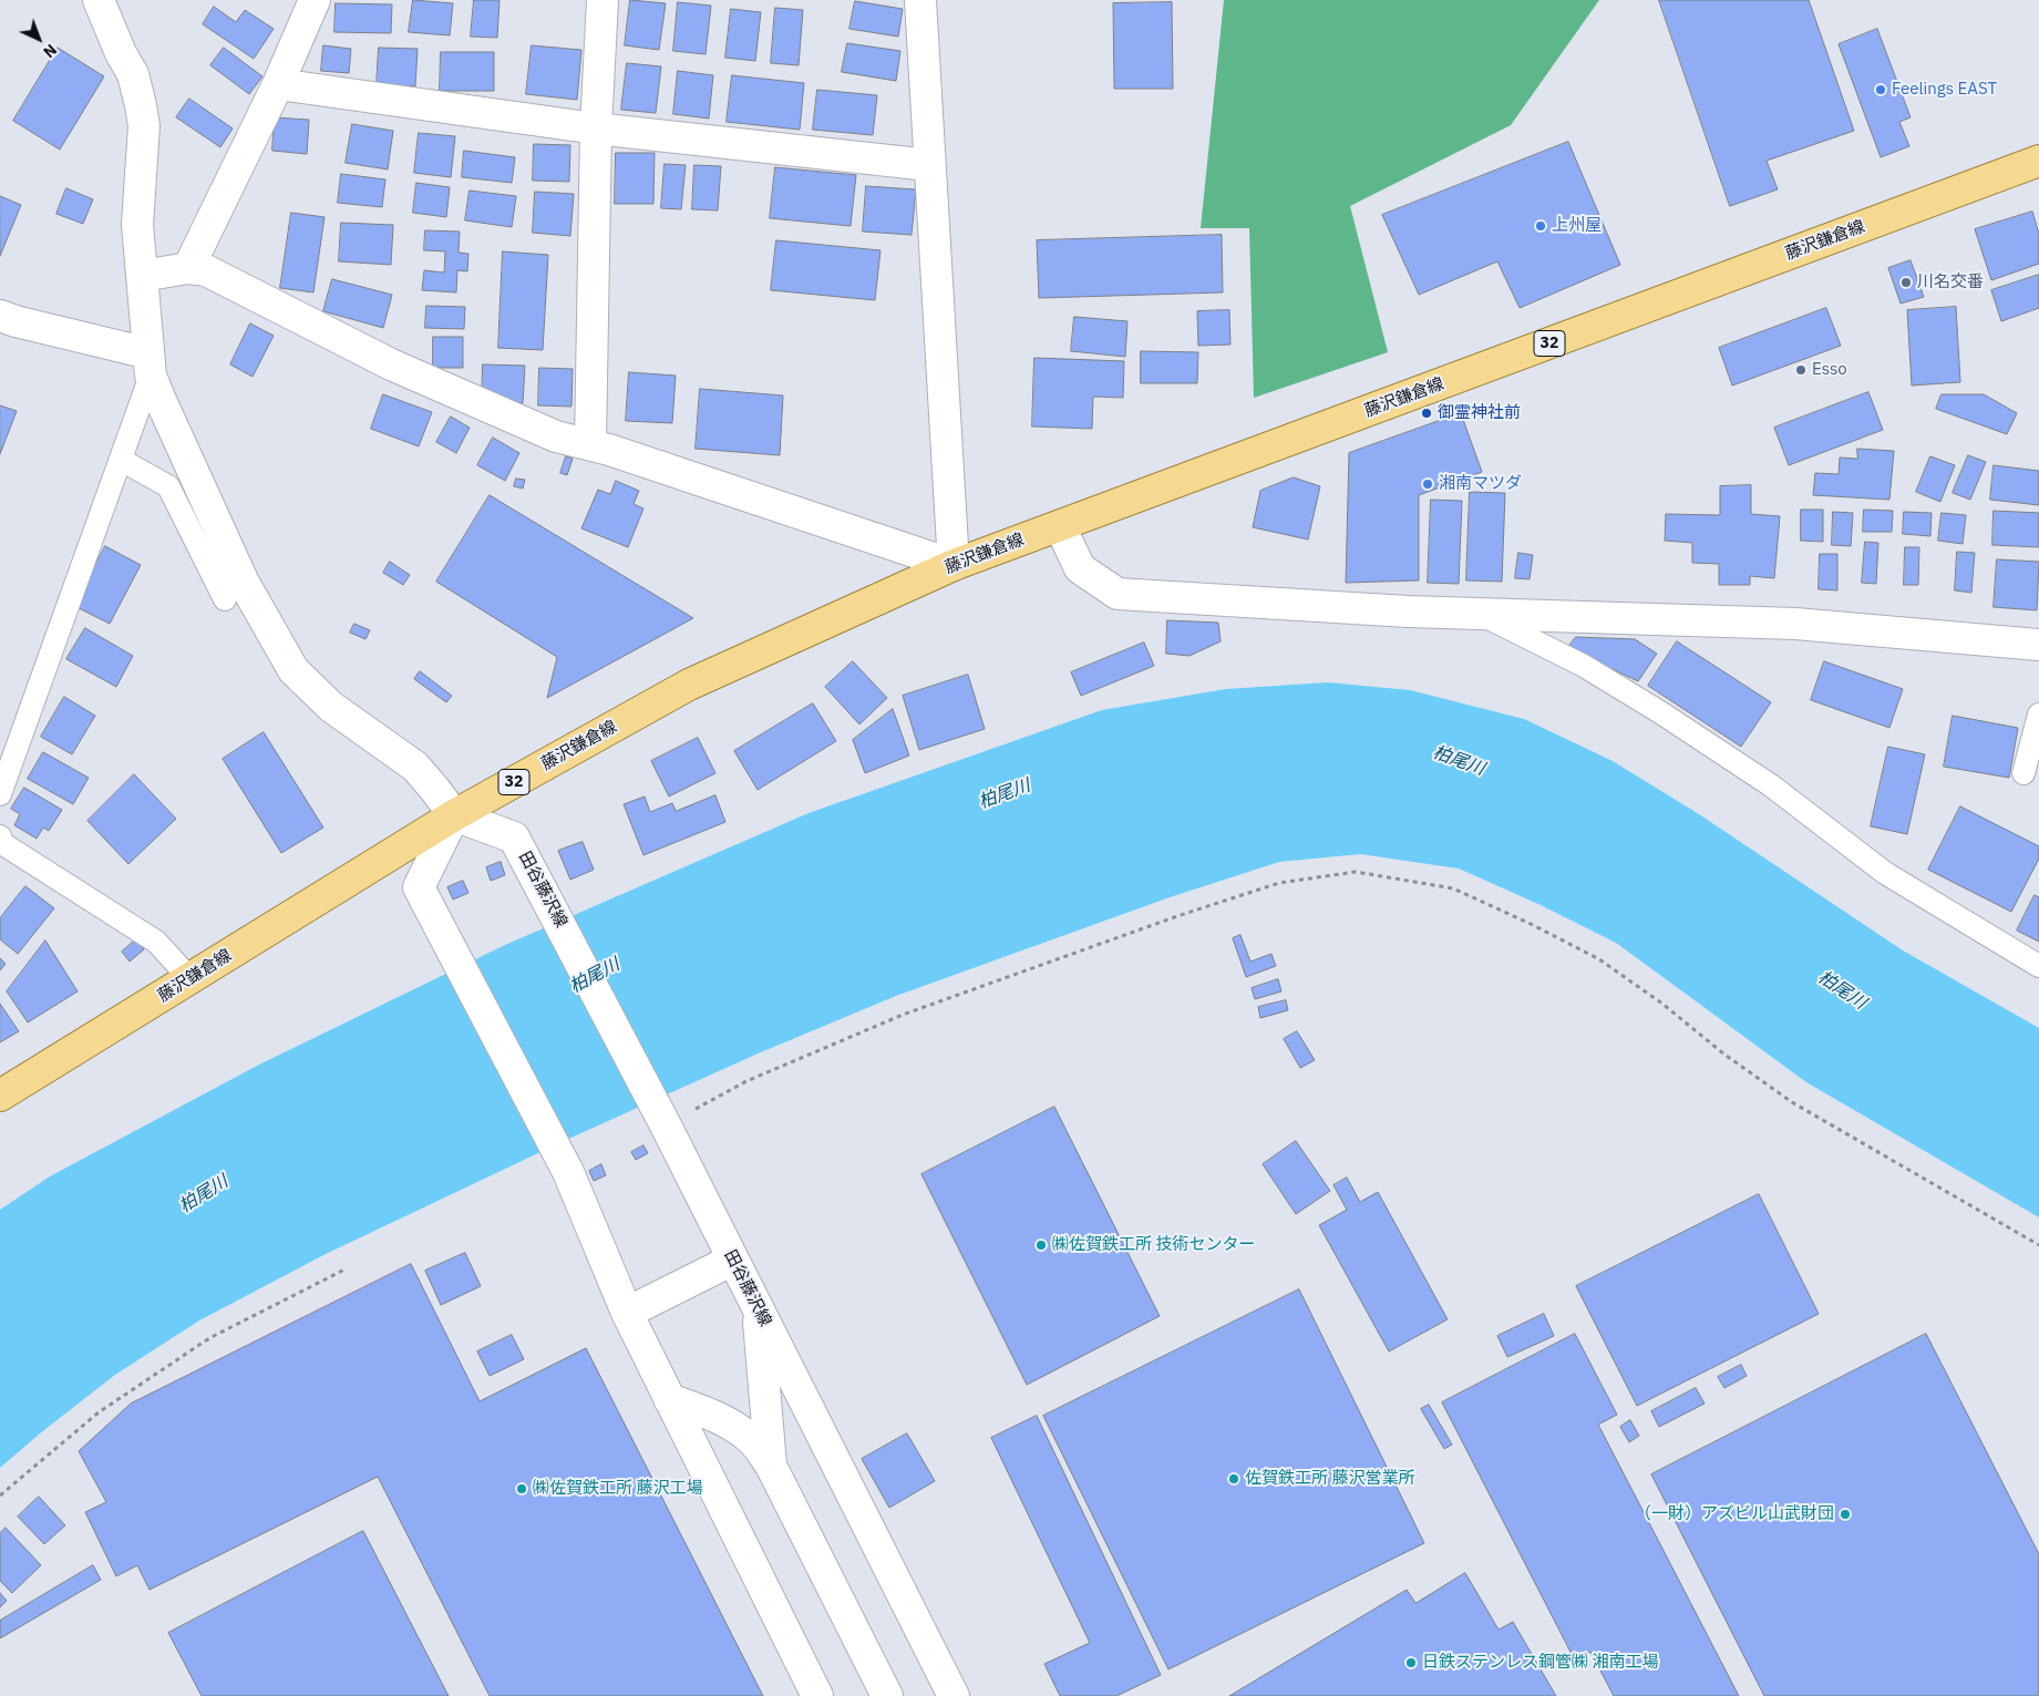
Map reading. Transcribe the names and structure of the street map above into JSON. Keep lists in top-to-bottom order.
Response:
{
  "streets": {
    "main road": ["藤沢鎌倉線", "32"],
    "street": ["田谷藤沢線"]
  },
  "crossings": [
    ["藤沢鎌倉線", "田谷藤沢線"]
  ],
  "water": ["柏尾川"],
  "places": [
    "Feelings EAST",
    "上州屋",
    "川名交番",
    "Esso",
    "御霊神社前",
    "湘南マツダ",
    "㈱佐賀鉄工所 技術センター",
    "佐賀鉄工所 藤沢営業所",
    "㈱佐賀鉄工所 藤沢工場",
    "（一財）アズビル山武財団",
    "日鉄ステンレス鋼管㈱ 湘南工場"
  ],
  "north": "bottom right"
}
